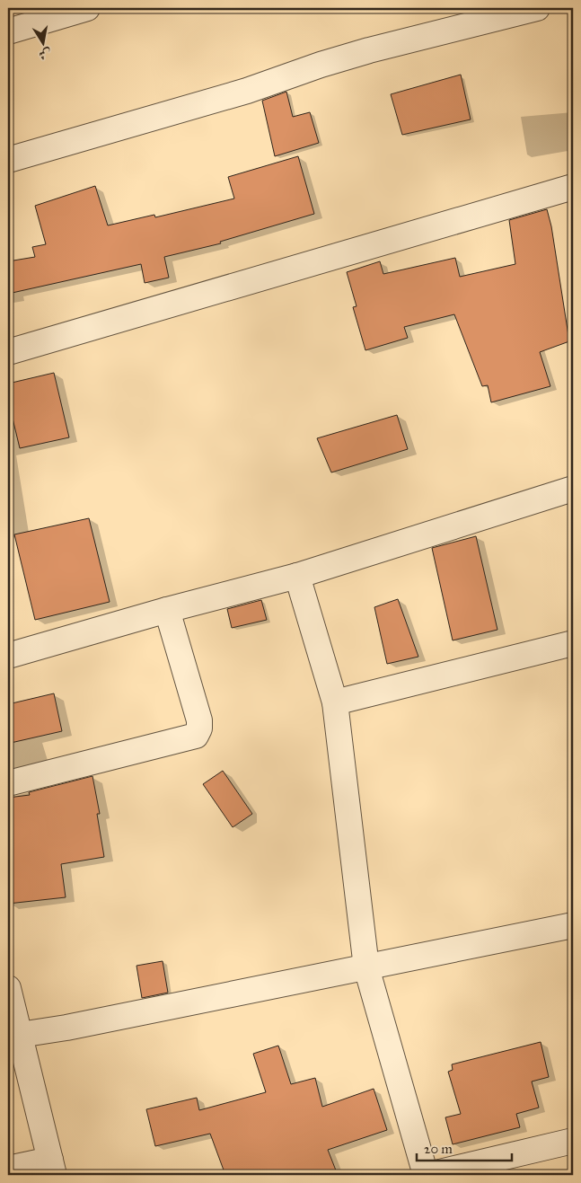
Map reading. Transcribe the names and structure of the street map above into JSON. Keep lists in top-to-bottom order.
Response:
{
  "scale_bar": "20 m",
  "north": "bottom"
}
